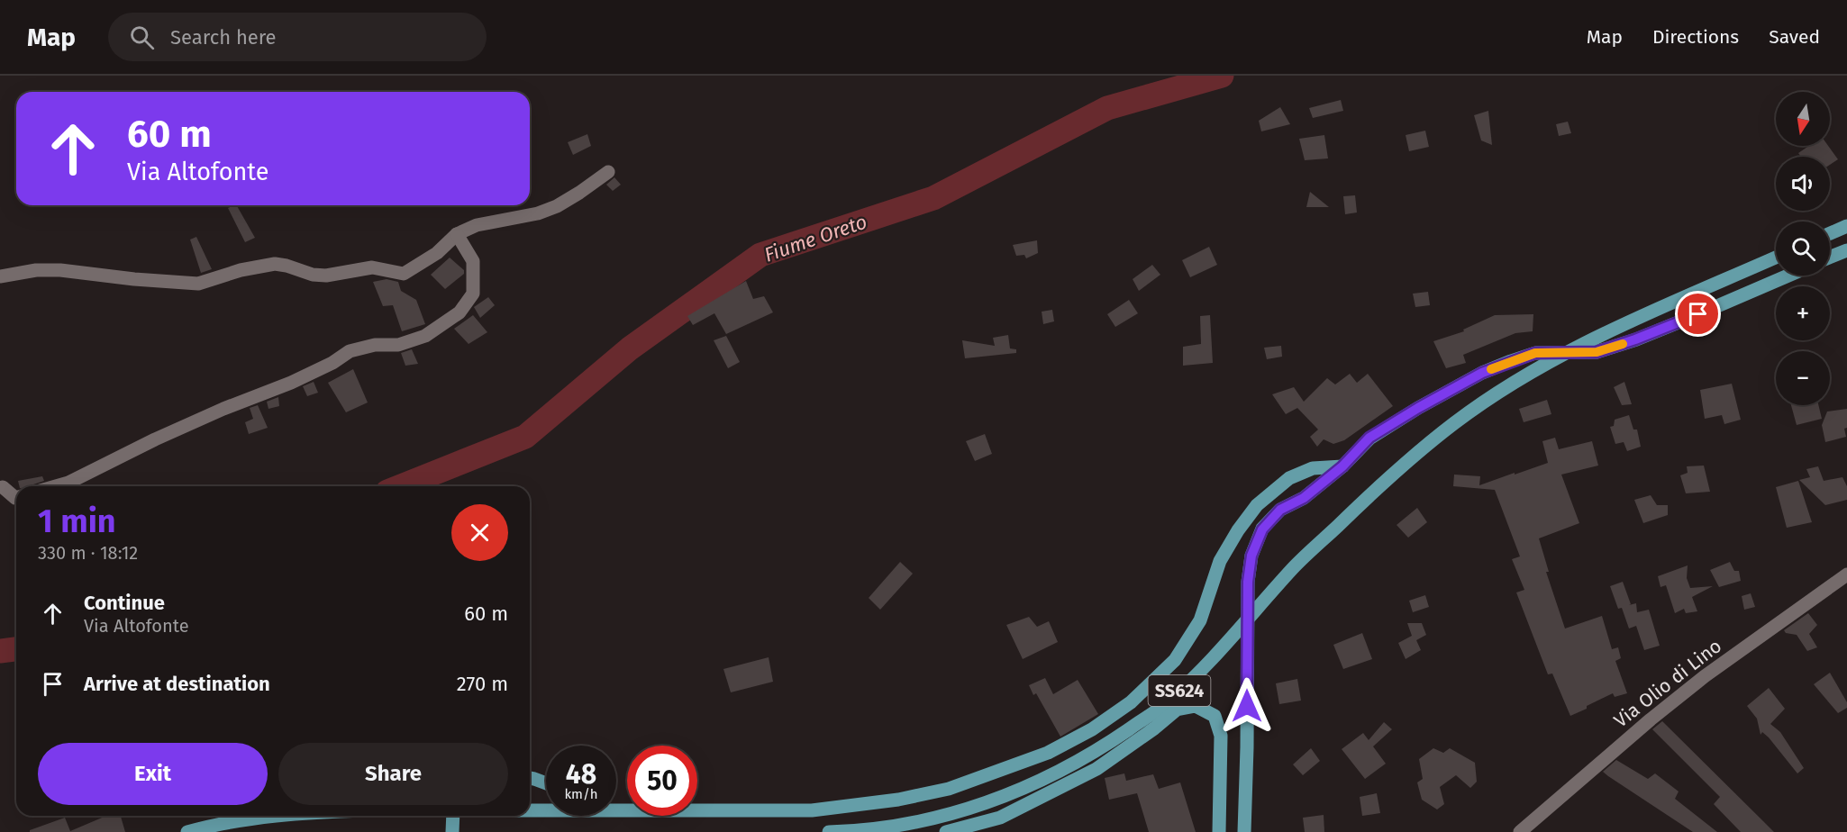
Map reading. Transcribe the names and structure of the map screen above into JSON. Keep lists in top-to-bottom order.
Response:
{
  "streets": {
    "main road": ["SS624"],
    "street": ["Via Olio di Lino"]
  },
  "water": ["Fiume Oreto"],
  "north": "bottom",
  "page": {
    "header": "Map",
    "search": "Search here",
    "nav": ["Map", "Directions", "Saved"],
    "map_buttons": ["+", "−"],
    "turn": ["60 m", "Via Altofonte"],
    "heading": ["1 min", "330 m · 18:12"],
    "list": [
      {
        "name": "Continue",
        "note": "Via Altofonte",
        "value": "60 m"
      },
      {
        "name": "Arrive at destination",
        "value": "270 m"
      }
    ],
    "buttons": ["Exit", "Share"],
    "speed": "48 km/h",
    "limit": "50"
  }
}
